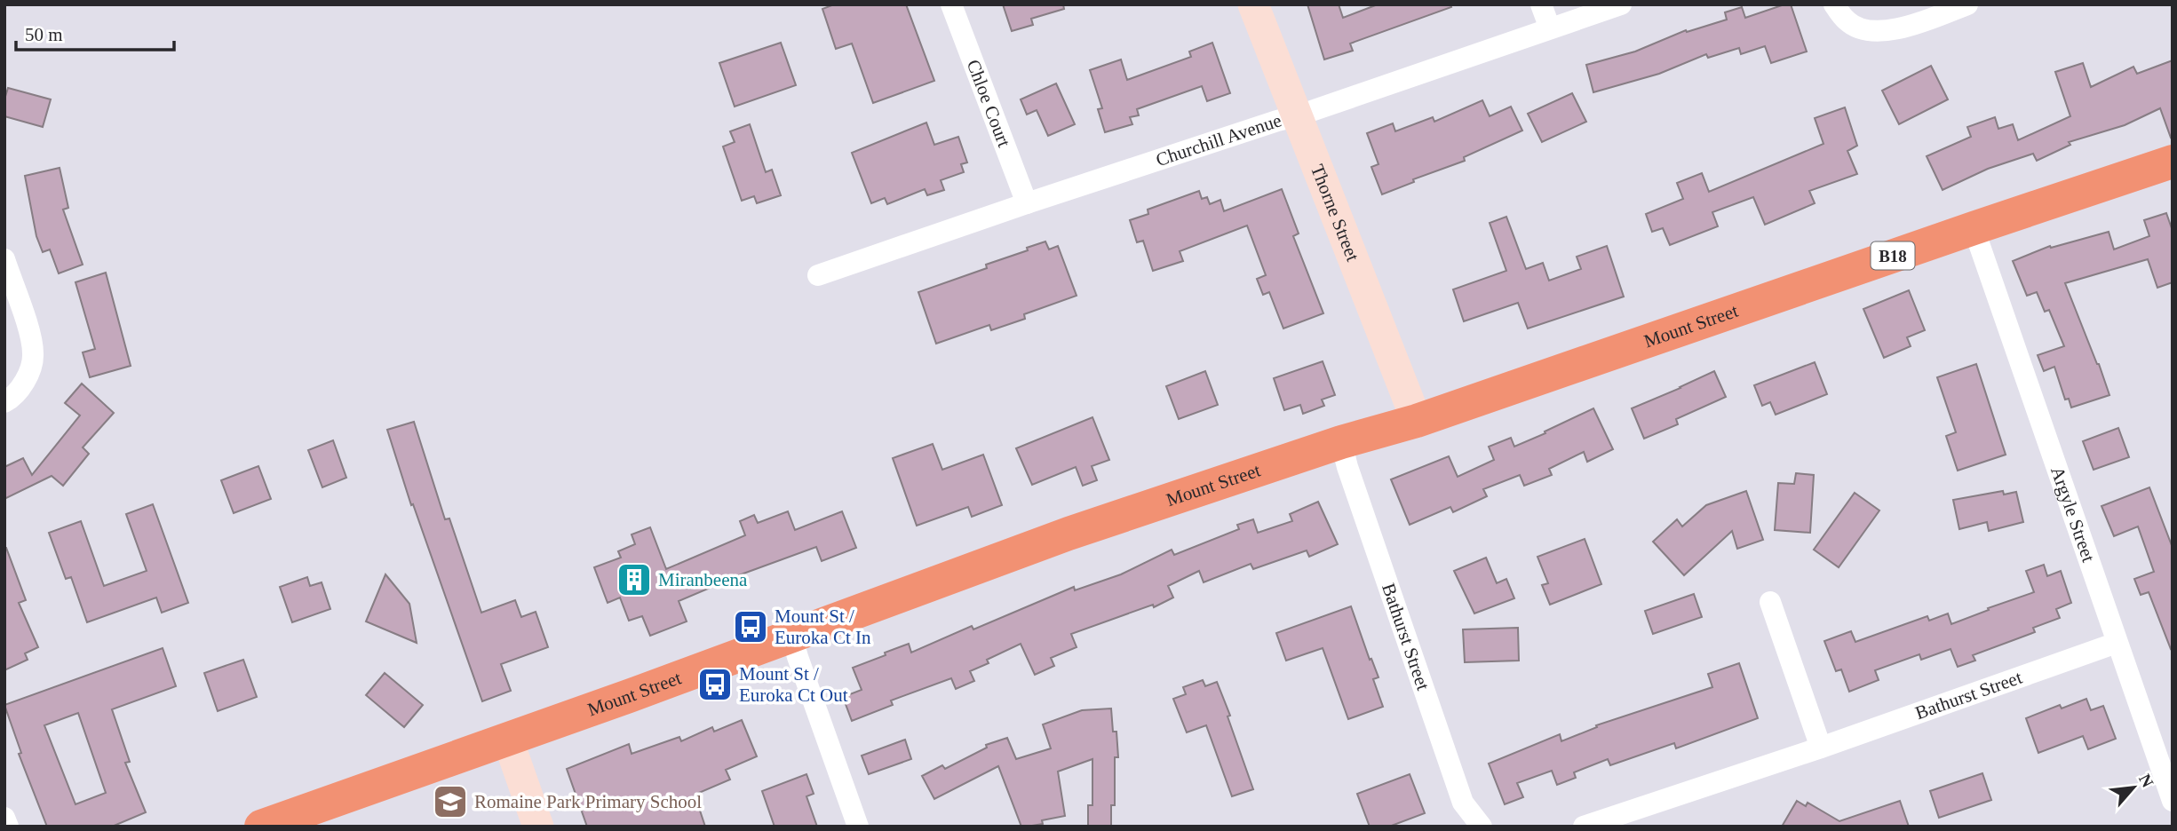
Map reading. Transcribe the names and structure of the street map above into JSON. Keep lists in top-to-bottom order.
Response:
{
  "streets": {
    "highway": ["B18", "Mount Street"],
    "street": [
      "Chloe Court",
      "Churchill Avenue",
      "Thorne Street",
      "Argyle Street",
      "Bathurst Street"
    ]
  },
  "crossings": [
    ["Chloe Court", "Churchill Avenue"],
    ["Churchill Avenue", "Thorne Street"],
    ["Thorne Street", "Mount Street"],
    ["Mount Street", "Argyle Street"],
    ["Mount Street", "Bathurst Street"],
    ["Argyle Street", "Bathurst Street"]
  ],
  "places": {
    "building": ["Miranbeena"],
    "bus stop": ["Mount St / Euroka Ct In", "Mount St / Euroka Ct Out"],
    "school or university": ["Romaine Park Primary School"]
  },
  "scale_bar": "50 m",
  "north": "top right"
}
